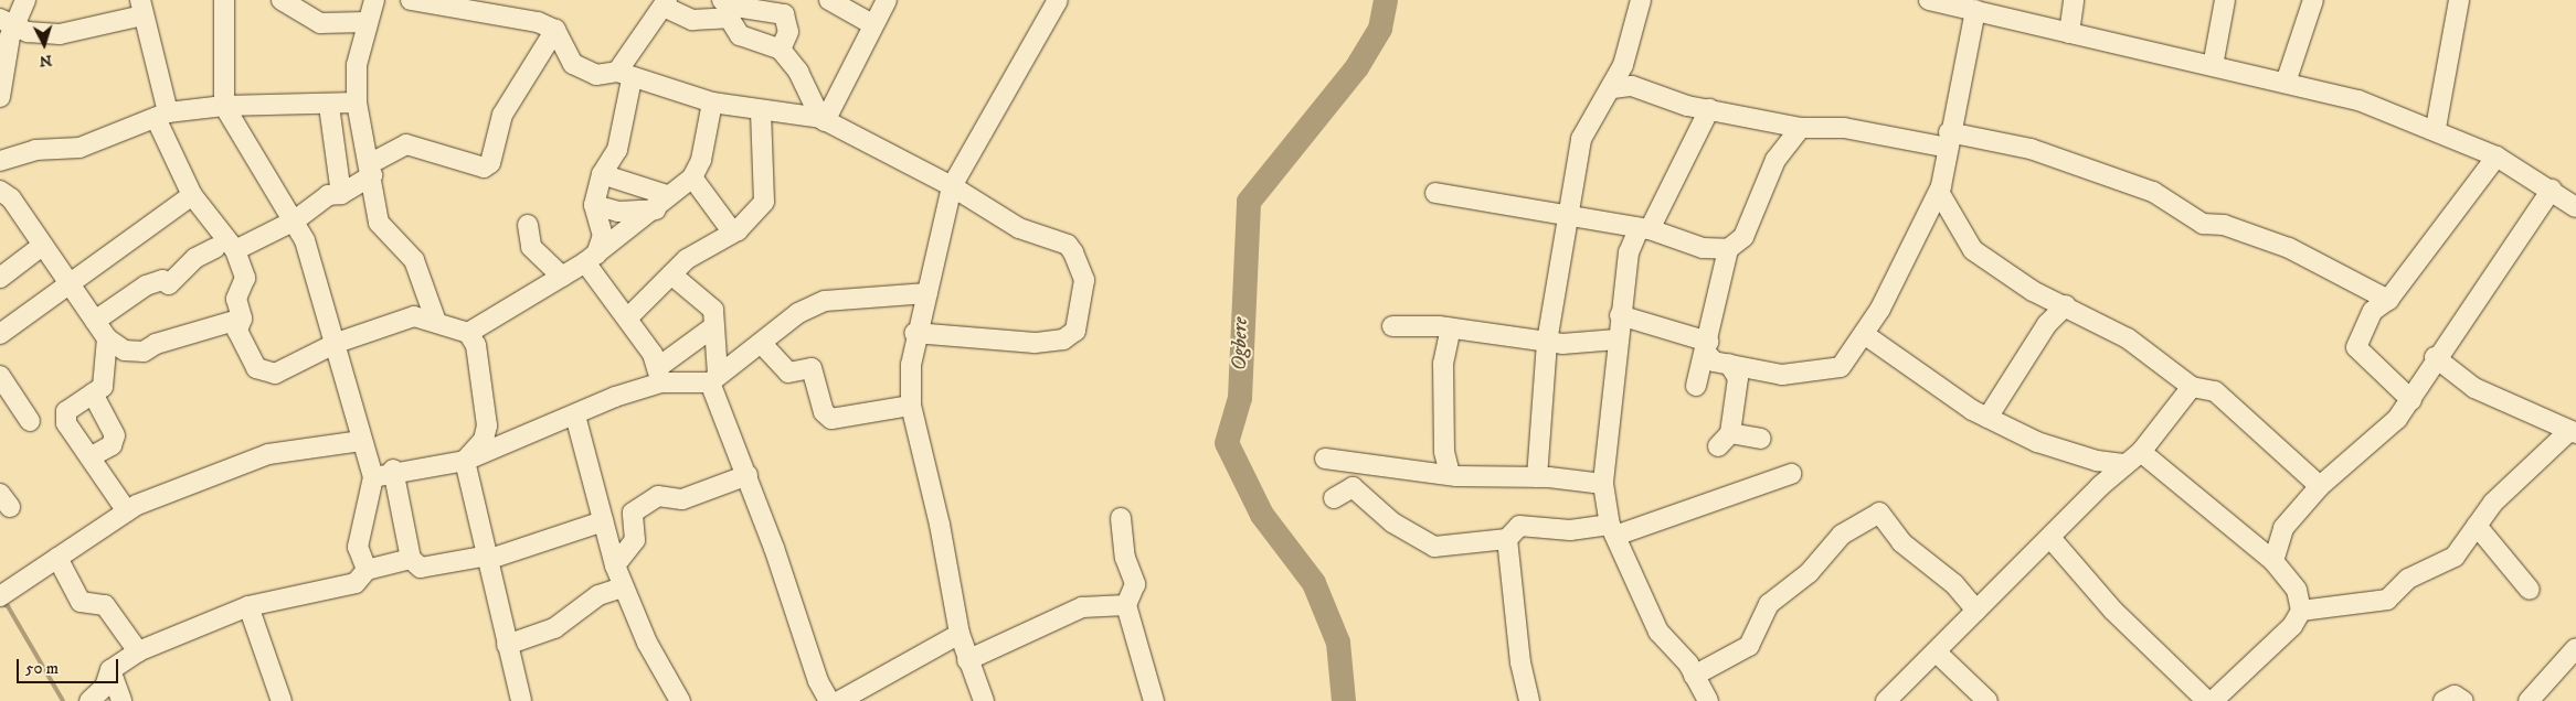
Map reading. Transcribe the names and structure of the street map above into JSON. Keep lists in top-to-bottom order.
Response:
{
  "water": ["Ogbere"],
  "scale_bar": "50 m",
  "north": "bottom"
}
